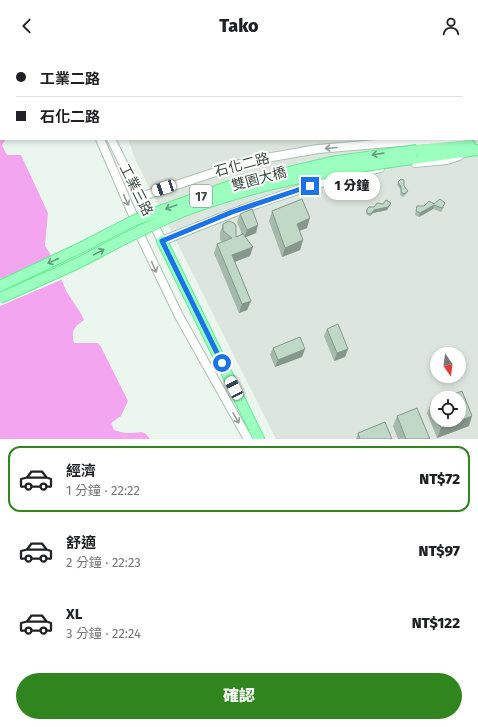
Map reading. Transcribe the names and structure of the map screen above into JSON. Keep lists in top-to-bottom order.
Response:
{
  "streets": {
    "main road": ["雙園大橋", "17"],
    "street": ["石化二路", "工業三路"]
  },
  "crossings": [
    ["石化二路", "工業三路"],
    ["石化二路", "17"],
    ["雙園大橋", "17"]
  ],
  "north": "bottom",
  "page": {
    "header": "Tako",
    "banner": ["工業二路", "石化二路"],
    "bubble": "1 分鐘",
    "list": [
      {
        "name": "經濟",
        "note": "1 分鐘 · 22:22",
        "value": "NT$72"
      },
      {
        "name": "舒適",
        "note": "2 分鐘 · 22:23",
        "value": "NT$97"
      },
      {
        "name": "XL",
        "note": "3 分鐘 · 22:24",
        "value": "NT$122"
      }
    ],
    "buttons": "確認"
  }
}
